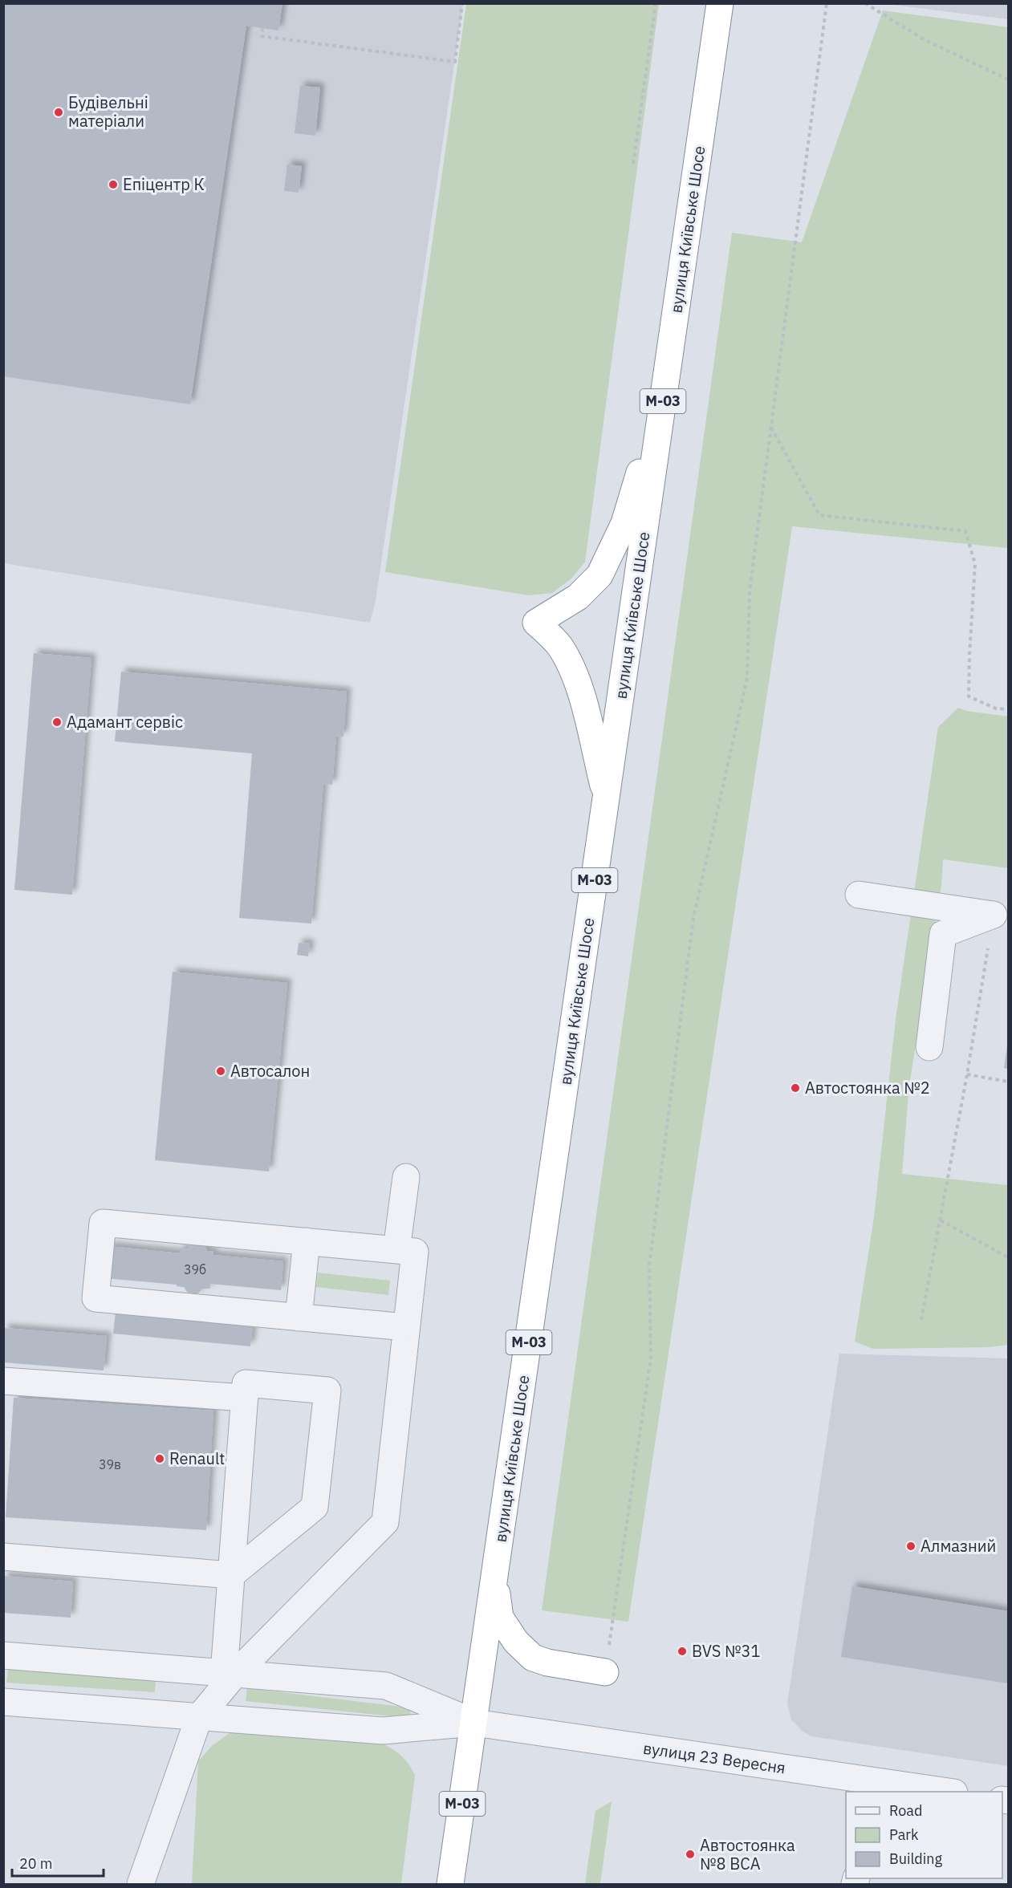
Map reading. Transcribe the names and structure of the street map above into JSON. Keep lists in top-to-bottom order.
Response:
{
  "streets": {
    "highway": ["вулиця Київське Шосе", "М-03"],
    "street": ["вулиця 23 Вересня"]
  },
  "crossings": [
    ["вулиця Київське Шосе", "вулиця 23 Вересня"]
  ],
  "places": [
    "Будівельні матеріали",
    "Епіцентр К",
    "Адамант сервіс",
    "Автосалон",
    "Автостоянка №2",
    "Renault",
    "Алмазний",
    "BVS №31",
    "Автостоянка №8 ВСА"
  ],
  "house_numbers": ["39б", "39в"],
  "legend": ["Road", "Park", "Building"],
  "scale_bar": "20 m"
}
